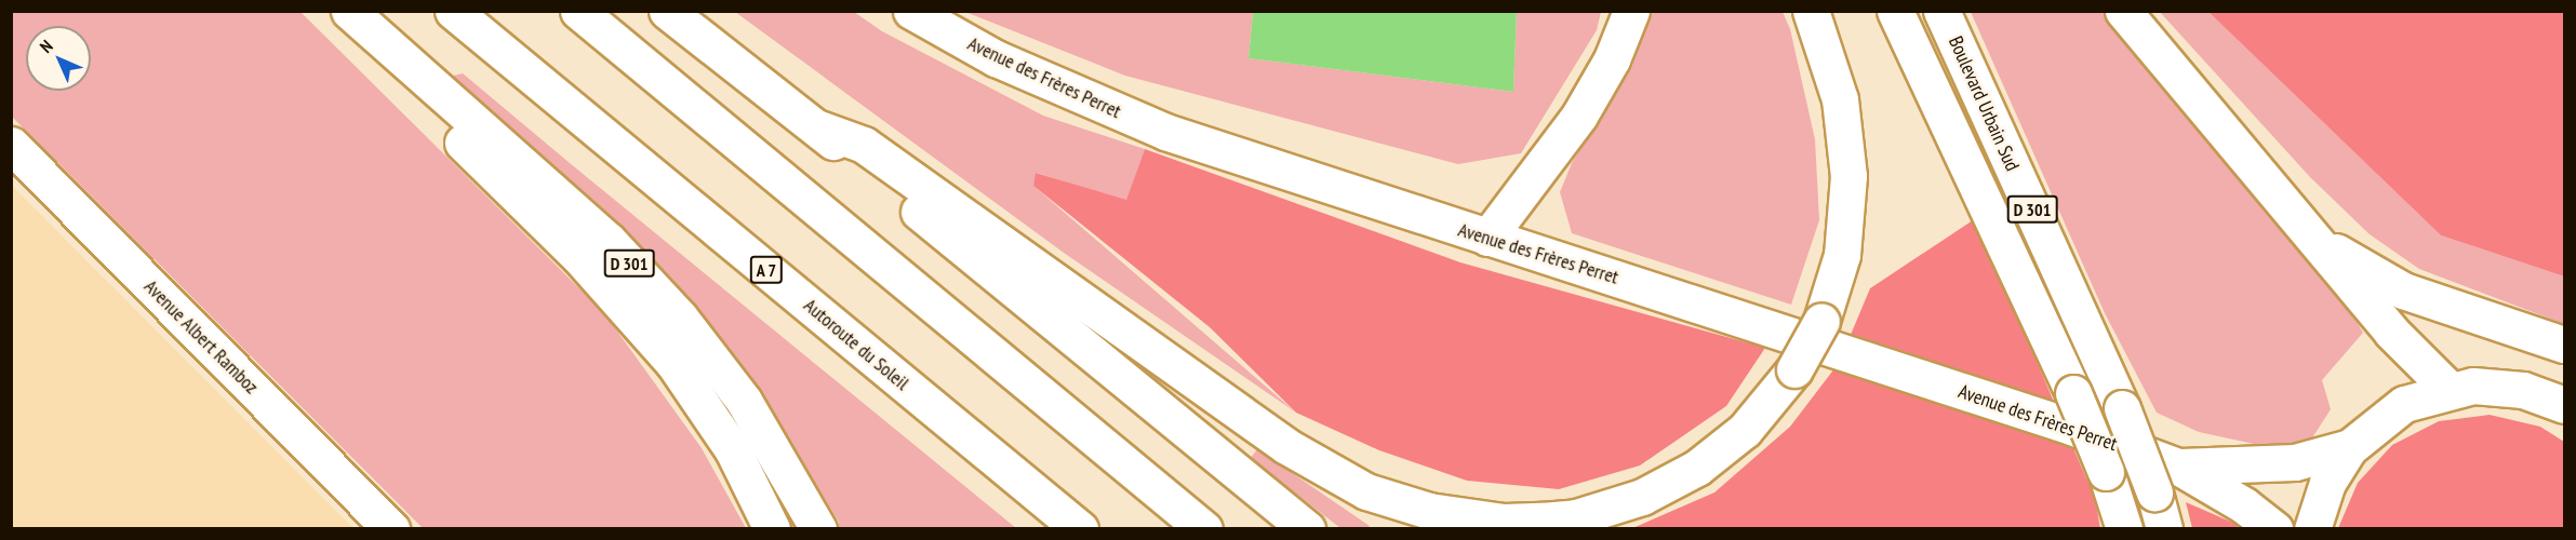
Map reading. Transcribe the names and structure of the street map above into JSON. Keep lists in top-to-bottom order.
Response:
{
  "streets": {
    "main road": [
      "Avenue des Frères Perret",
      "Boulevard Urbain Sud",
      "D 301",
      "A 7",
      "Avenue Albert Ramboz",
      "Autoroute du Soleil"
    ]
  },
  "north": "top left"
}
